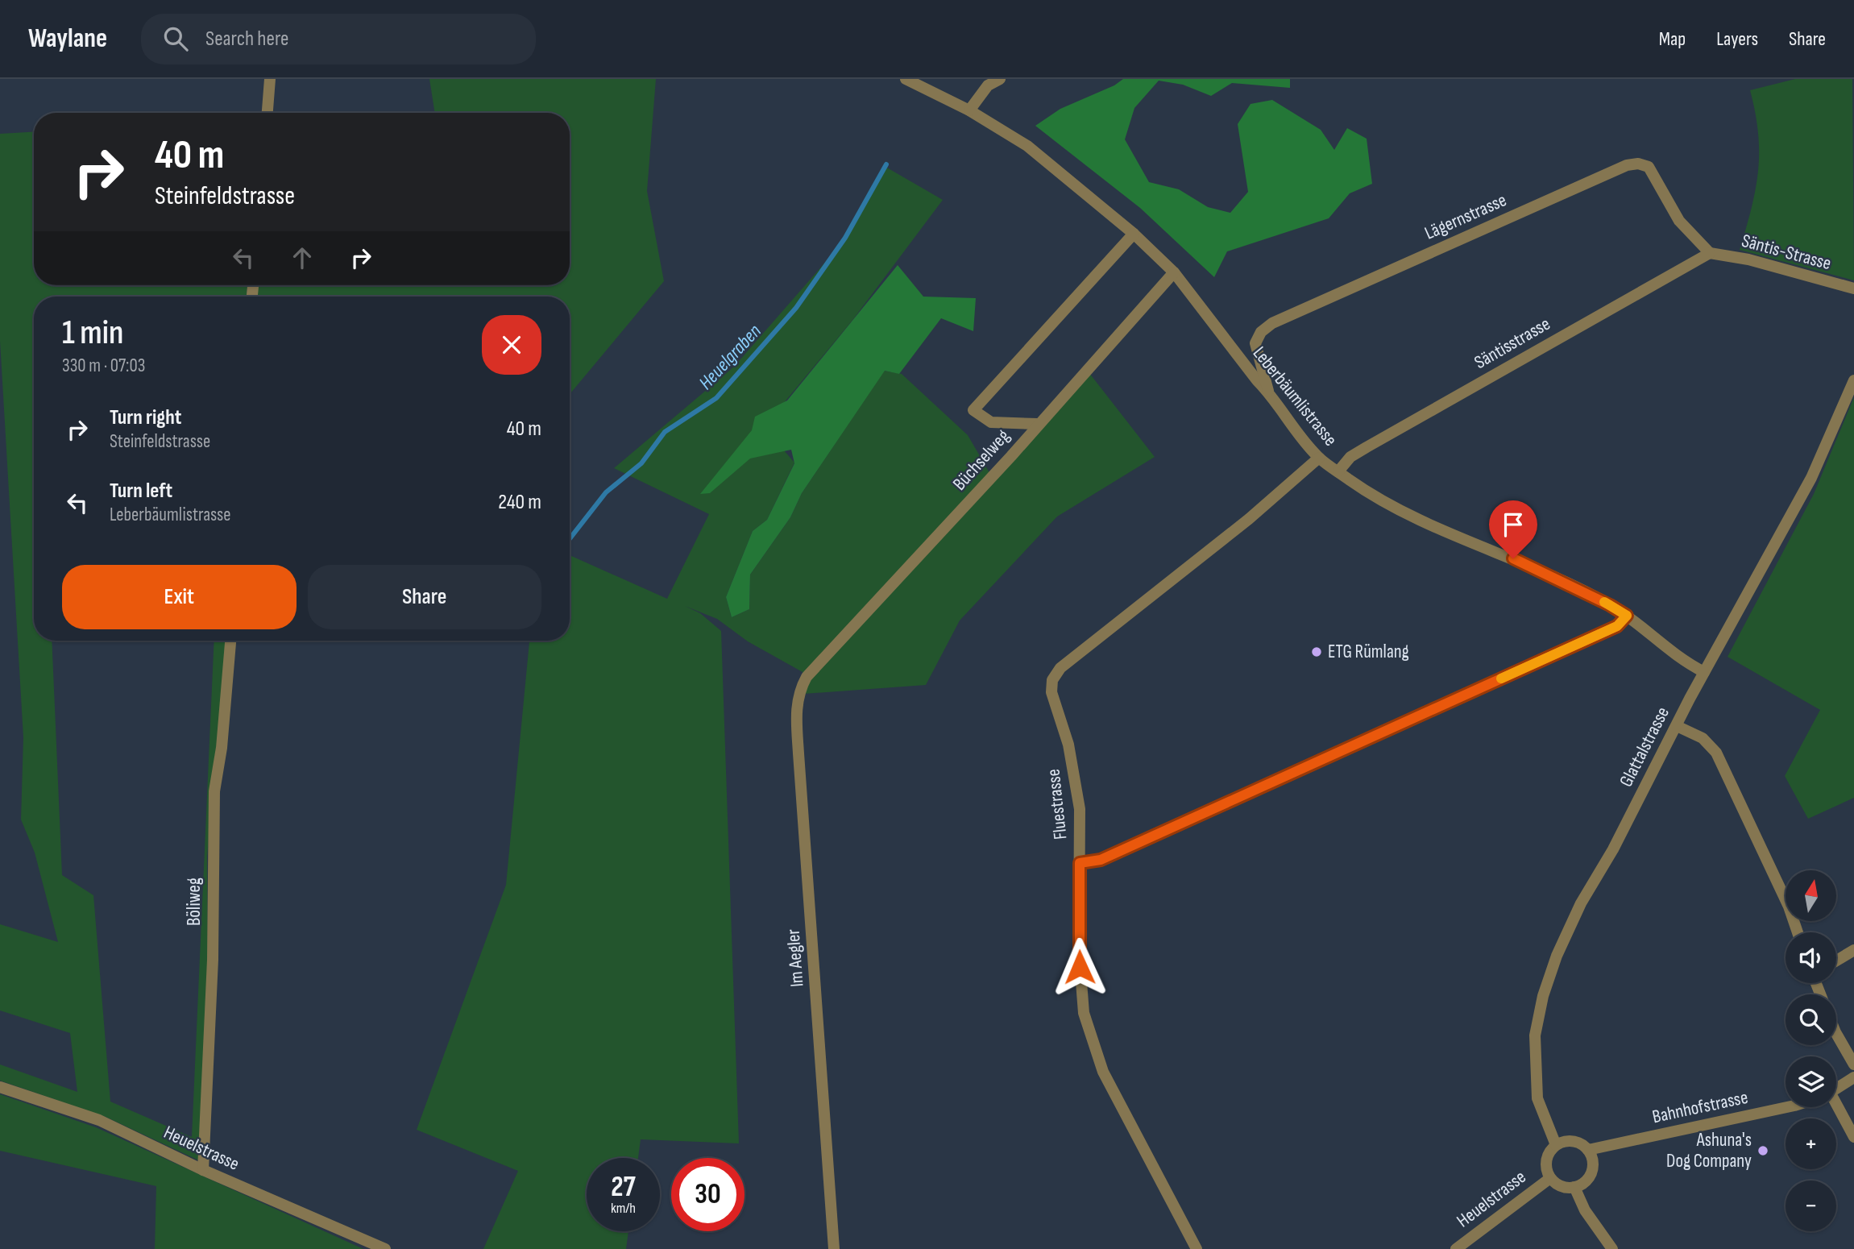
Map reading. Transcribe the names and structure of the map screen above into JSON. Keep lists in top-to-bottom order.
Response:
{
  "streets": {
    "street": [
      "Lägernstrasse",
      "Säntis-Strasse",
      "Säntisstrasse",
      "Leberbäumlistrasse",
      "Büchselweg",
      "Glattalstrasse",
      "Fluestrasse",
      "Böliweg",
      "Im Aegler",
      "Bahnhofstrasse",
      "Heuelstrasse"
    ]
  },
  "crossings": [
    ["Lägernstrasse", "Säntis-Strasse"],
    ["Lägernstrasse", "Säntisstrasse"],
    ["Lägernstrasse", "Leberbäumlistrasse"],
    ["Säntis-Strasse", "Säntisstrasse"],
    ["Säntisstrasse", "Leberbäumlistrasse"],
    ["Leberbäumlistrasse", "Büchselweg"],
    ["Leberbäumlistrasse", "Glattalstrasse"],
    ["Leberbäumlistrasse", "Fluestrasse"],
    ["Büchselweg", "Im Aegler"],
    ["Glattalstrasse", "Bahnhofstrasse"],
    ["Glattalstrasse", "Heuelstrasse"],
    ["Böliweg", "Heuelstrasse"],
    ["Bahnhofstrasse", "Heuelstrasse"]
  ],
  "water": ["Heuelgraben"],
  "places": ["ETG Rümlang", "Ashuna's Dog Company"],
  "north": "top",
  "page": {
    "header": "Waylane",
    "search": "Search here",
    "nav": ["Map", "Layers", "Share"],
    "turn": ["40 m", "Steinfeldstrasse"],
    "heading": ["1 min", "330 m · 07:03"],
    "list": [
      {
        "name": "Turn right",
        "note": "Steinfeldstrasse",
        "value": "40 m"
      },
      {
        "name": "Turn left",
        "note": "Leberbäumlistrasse",
        "value": "240 m"
      }
    ],
    "buttons": ["Exit", "Share"],
    "map_buttons": ["+", "−"],
    "speed": "27 km/h",
    "limit": "30"
  }
}
